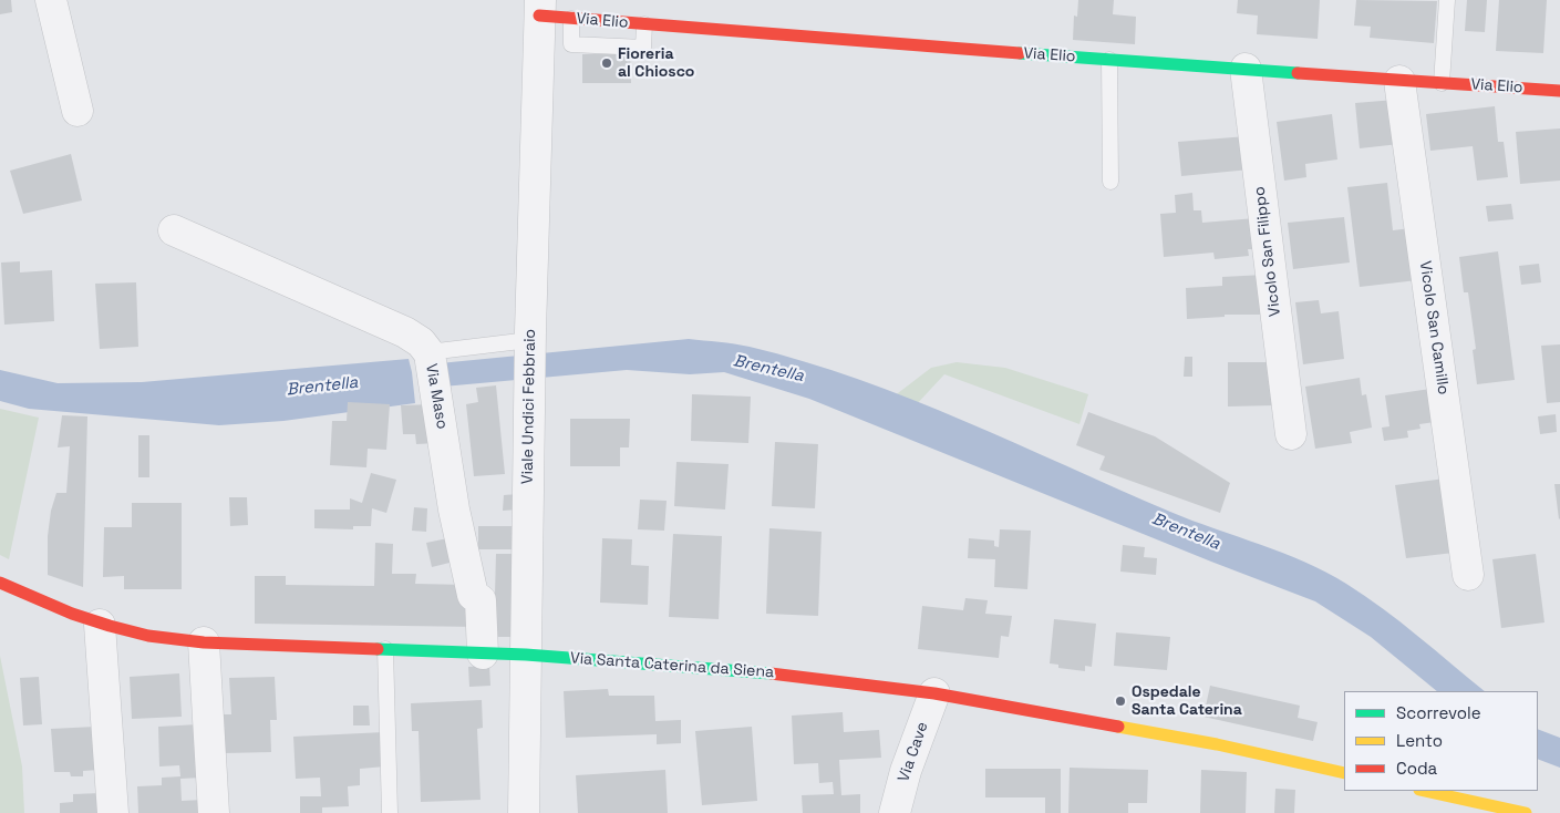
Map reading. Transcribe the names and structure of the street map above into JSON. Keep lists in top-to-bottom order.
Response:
{
  "streets": {
    "street": [
      "Via Elio",
      "Vicolo San Filippo",
      "Vicolo San Camillo",
      "Via Maso",
      "Viale Undici Febbraio",
      "Via Santa Caterina da Siena",
      "Via Cave"
    ]
  },
  "crossings": [
    ["Via Elio", "Vicolo San Filippo"],
    ["Via Elio", "Vicolo San Camillo"],
    ["Via Elio", "Viale Undici Febbraio"],
    ["Via Maso", "Via Santa Caterina da Siena"],
    ["Viale Undici Febbraio", "Via Santa Caterina da Siena"],
    ["Via Santa Caterina da Siena", "Via Cave"]
  ],
  "water": ["Brentella"],
  "places": ["Fioreria al Chiosco", "Ospedale Santa Caterina"],
  "legend": ["Scorrevole", "Lento", "Coda"]
}
